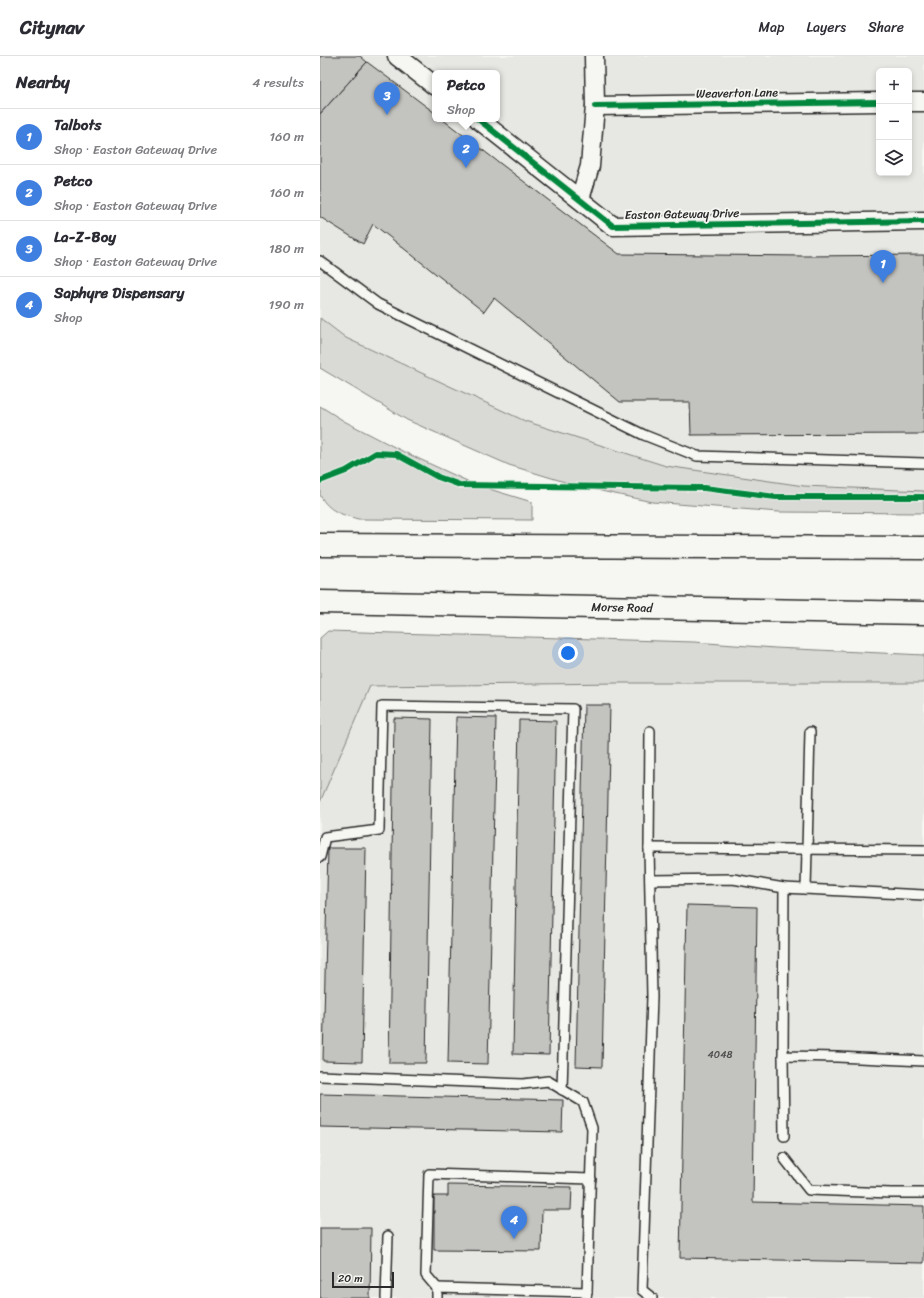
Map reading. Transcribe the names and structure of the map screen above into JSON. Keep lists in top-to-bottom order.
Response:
{
  "streets": {
    "main road": ["Morse Road"],
    "street": ["Weaverton Lane", "Easton Gateway Drive"]
  },
  "house_numbers": ["4048"],
  "scale_bar": "20 m",
  "page": {
    "header": "Citynav",
    "nav": ["Map", "Layers", "Share"],
    "heading": ["Nearby", "4 results"],
    "map_buttons": ["+", "−"],
    "popup": ["Petco", "Shop"],
    "pins": [
      "3",
      "2",
      "1",
      "4"
    ],
    "list": [
      {
        "mark": "1",
        "name": "Talbots",
        "note": "Shop · Easton Gateway Drive",
        "value": "160 m"
      },
      {
        "mark": "2",
        "name": "Petco",
        "note": "Shop · Easton Gateway Drive",
        "value": "160 m"
      },
      {
        "mark": "3",
        "name": "La-Z-Boy",
        "note": "Shop · Easton Gateway Drive",
        "value": "180 m"
      },
      {
        "mark": "4",
        "name": "Saphyre Dispensary",
        "note": "Shop",
        "value": "190 m"
      }
    ],
    "scale": "20 m"
  }
}
